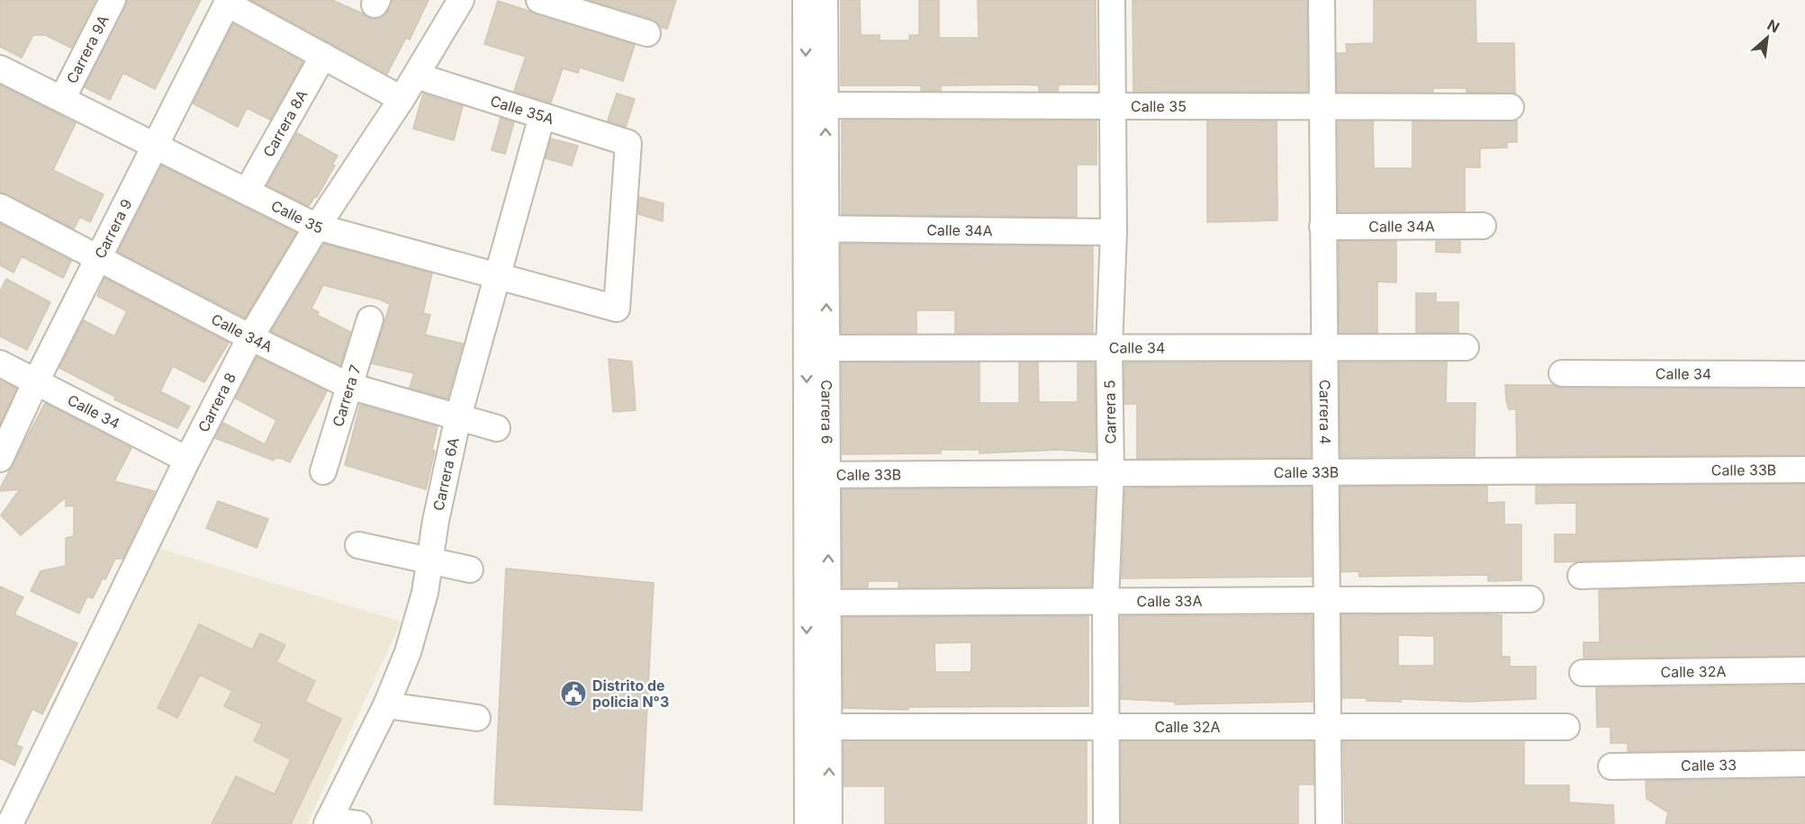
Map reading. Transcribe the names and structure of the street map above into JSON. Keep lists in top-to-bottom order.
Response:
{
  "streets": {
    "street": [
      "Carrera 9A",
      "Calle 35",
      "Calle 35A",
      "Carrera 8A",
      "Calle 34A",
      "Carrera 9",
      "Calle 34",
      "Carrera 7",
      "Carrera 8",
      "Carrera 6",
      "Carrera 5",
      "Carrera 4",
      "Calle 33B",
      "Carrera 6A",
      "Calle 33A",
      "Calle 32A",
      "Calle 33"
    ]
  },
  "crossings": [
    ["Carrera 9A", "Calle 35"],
    ["Calle 35", "Calle 35A"],
    ["Calle 35", "Carrera 8A"],
    ["Calle 35", "Carrera 9"],
    ["Calle 35", "Carrera 8"],
    ["Calle 35", "Carrera 6"],
    ["Calle 35", "Carrera 5"],
    ["Calle 35", "Carrera 4"],
    ["Calle 35", "Carrera 6A"],
    ["Calle 35A", "Carrera 8"],
    ["Calle 35A", "Carrera 6A"],
    ["Calle 34A", "Carrera 9"],
    ["Calle 34A", "Carrera 7"],
    ["Calle 34A", "Carrera 8"],
    ["Calle 34A", "Carrera 6"],
    ["Calle 34A", "Carrera 5"],
    ["Calle 34A", "Carrera 4"],
    ["Calle 34A", "Carrera 6A"],
    ["Carrera 9", "Calle 34"],
    ["Calle 34", "Carrera 8"],
    ["Calle 34", "Carrera 6"],
    ["Calle 34", "Carrera 5"],
    ["Calle 34", "Carrera 4"],
    ["Carrera 6", "Calle 33B"],
    ["Carrera 6", "Calle 33A"],
    ["Carrera 6", "Calle 32A"],
    ["Carrera 5", "Calle 33B"],
    ["Carrera 5", "Calle 33A"],
    ["Carrera 5", "Calle 32A"],
    ["Carrera 4", "Calle 33B"],
    ["Carrera 4", "Calle 33A"],
    ["Carrera 4", "Calle 32A"]
  ],
  "places": {
    "public building": ["Distrito de policia N°3"]
  },
  "north": "top right"
}
